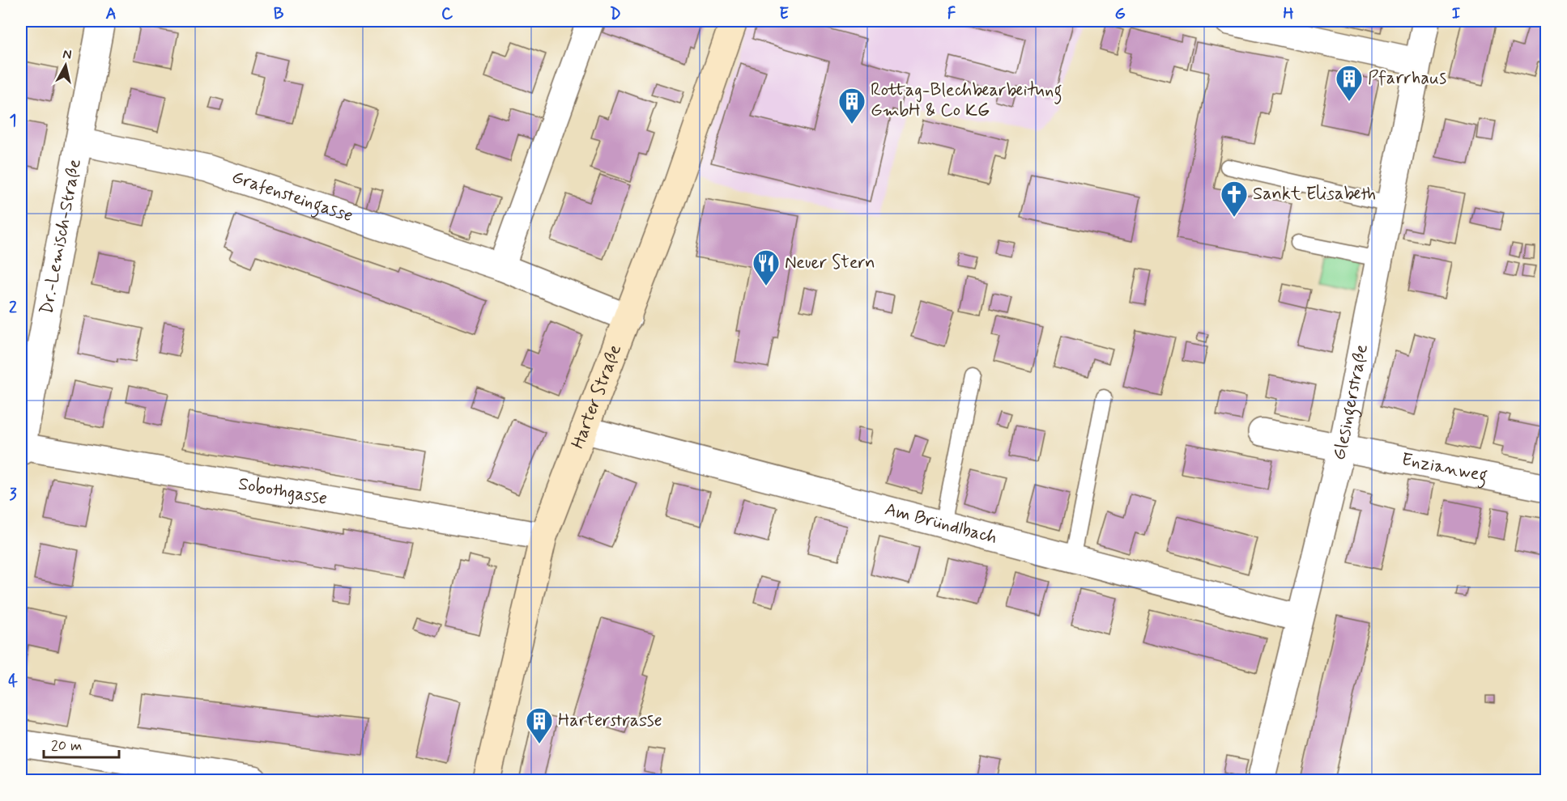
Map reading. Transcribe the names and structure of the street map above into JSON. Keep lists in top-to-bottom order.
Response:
{
  "streets": {
    "main road": ["Harter Straße"],
    "street": [
      "Grafensteingasse",
      "Dr.-Lemisch-Straße",
      "Glesingerstraße",
      "Enzianweg",
      "Sobothgasse",
      "Am Bründlbach"
    ]
  },
  "crossings": [
    ["Grafensteingasse", "Dr.-Lemisch-Straße"],
    ["Grafensteingasse", "Harter Straße"],
    ["Dr.-Lemisch-Straße", "Sobothgasse"],
    ["Harter Straße", "Sobothgasse"],
    ["Harter Straße", "Am Bründlbach"],
    ["Glesingerstraße", "Enzianweg"],
    ["Glesingerstraße", "Am Bründlbach"]
  ],
  "places": {
    "building": ["Pfarrhaus", "Rottag-Blechbearbeitung GmbH & Co KG", "Harterstrasse"],
    "church": ["Sankt Elisabeth"],
    "restaurant": ["Neuer Stern"]
  },
  "scale_bar": "20 m",
  "north": "top",
  "grid": {
    "columns": [
      "A",
      "B",
      "C",
      "D",
      "E",
      "F",
      "G",
      "H",
      "I"
    ],
    "rows": [
      "1",
      "2",
      "3",
      "4"
    ]
  }
}
